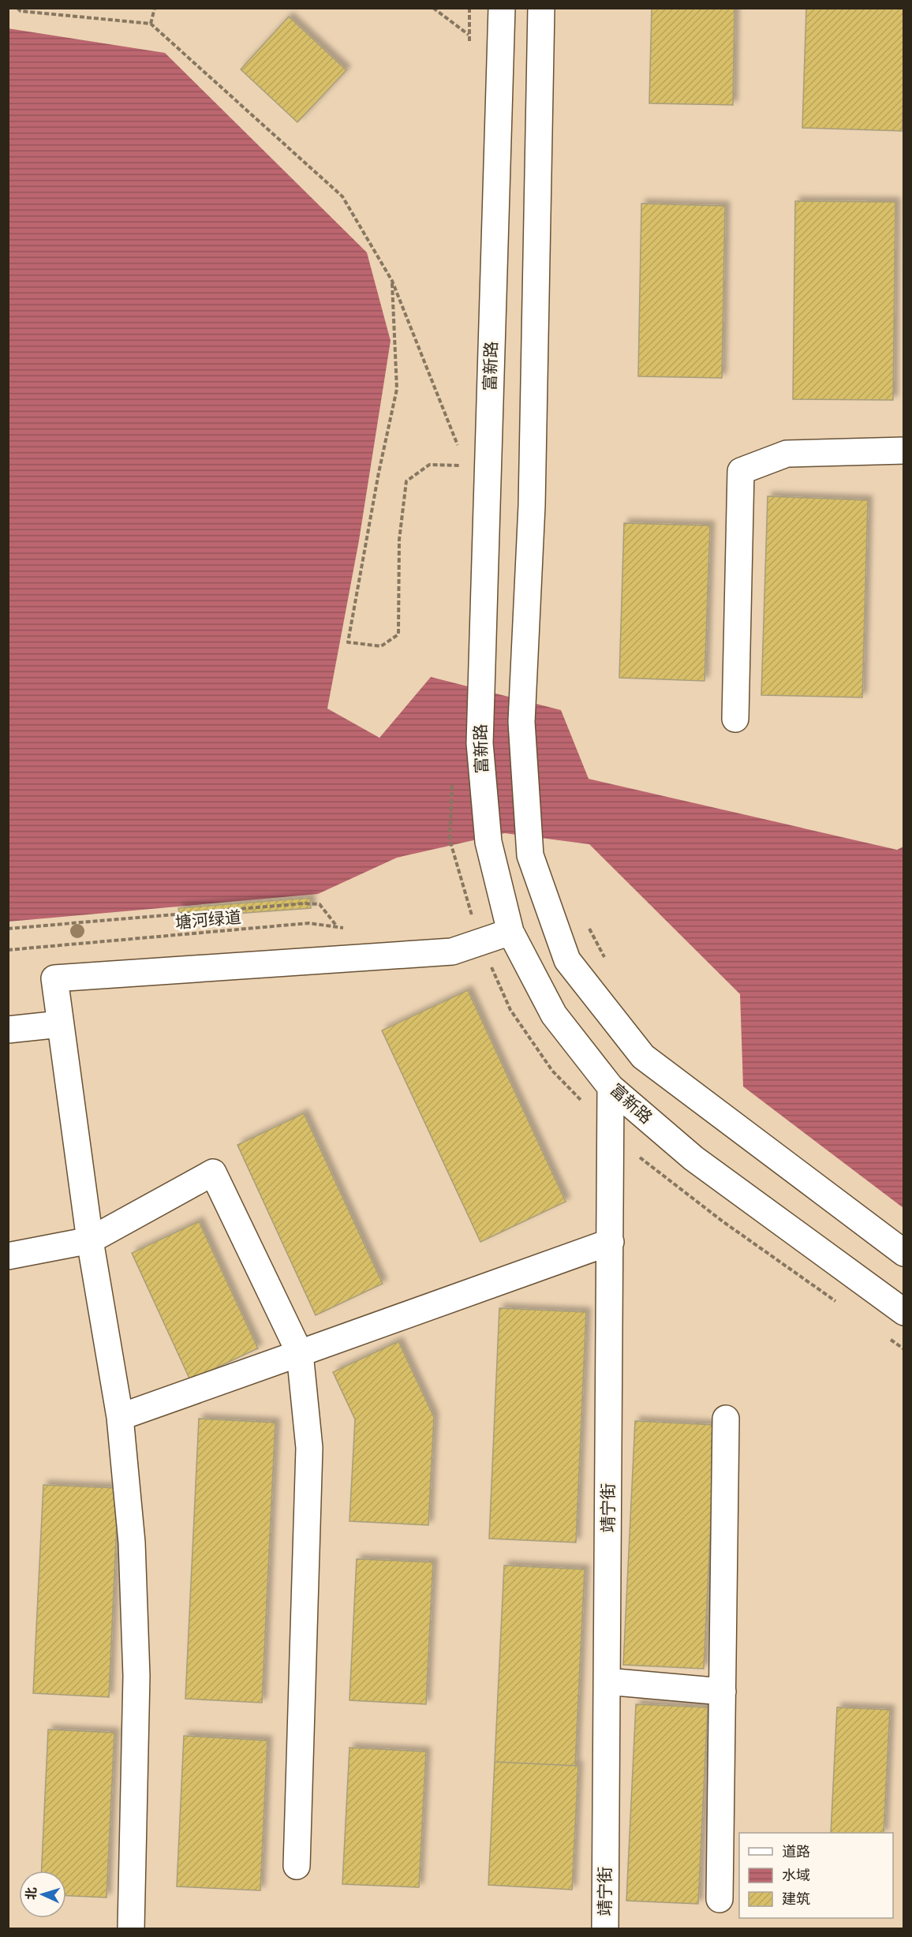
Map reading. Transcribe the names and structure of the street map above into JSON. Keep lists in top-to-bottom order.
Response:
{
  "streets": {
    "street": ["富新路", "靖宁街"],
    "path": ["塘河绿道"]
  },
  "crossings": [
    ["富新路", "靖宁街"]
  ],
  "legend": ["道路", "水域", "建筑"],
  "north": "left"
}
